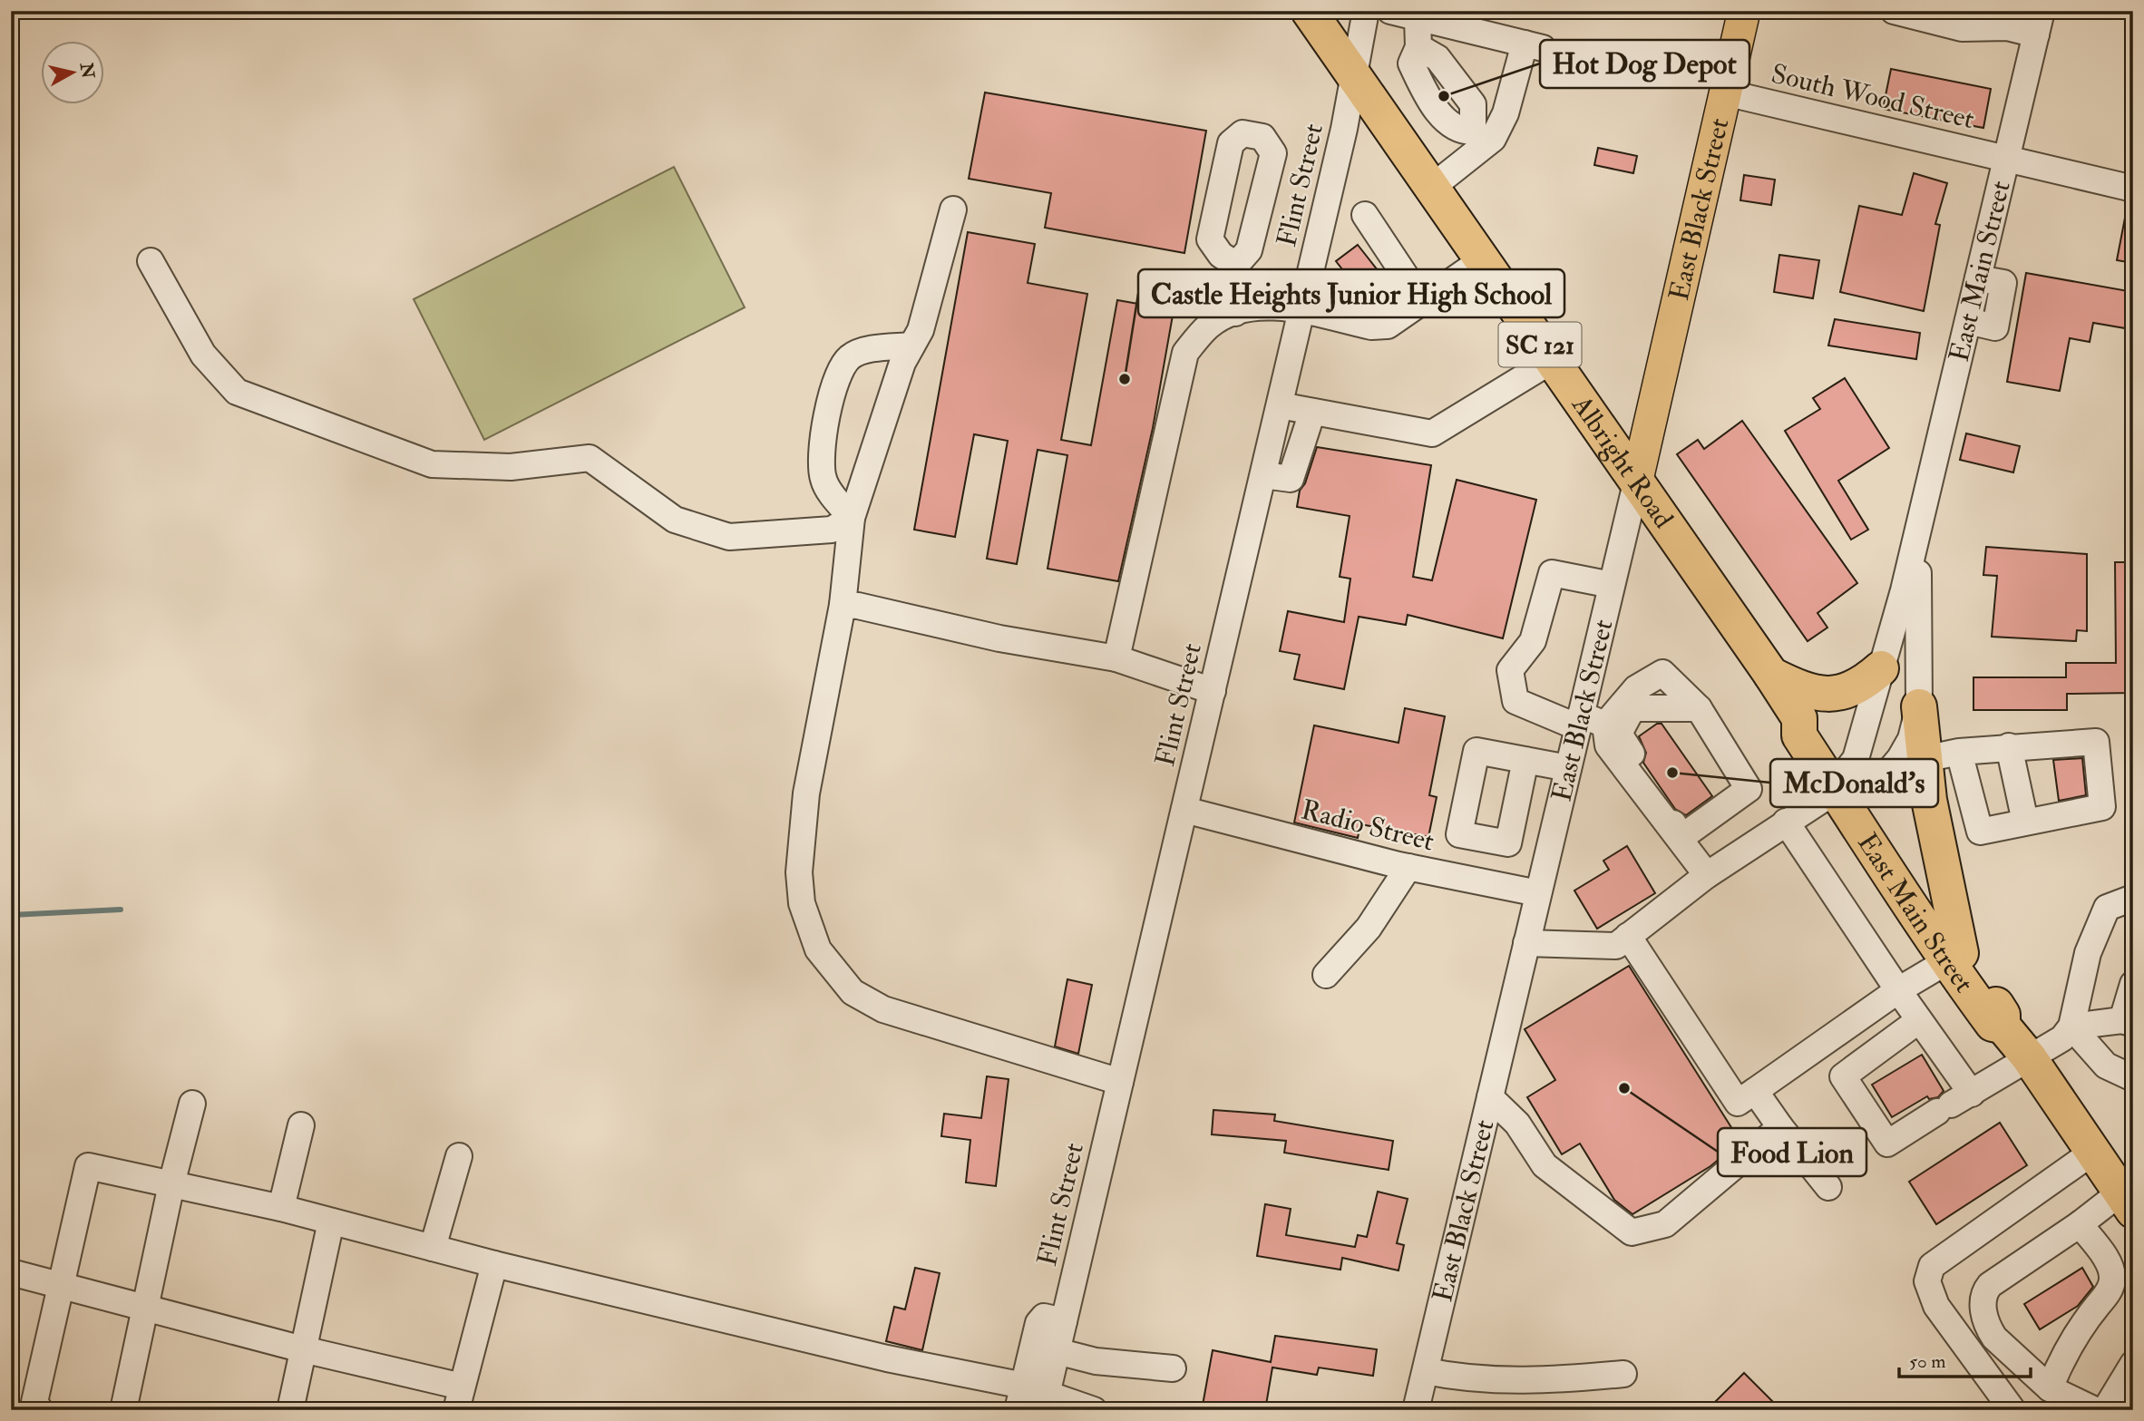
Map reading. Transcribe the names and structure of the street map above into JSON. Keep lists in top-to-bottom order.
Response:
{
  "streets": {
    "highway": ["East Main Street", "SC 121", "Albright Road"],
    "main road": ["East Black Street"],
    "street": ["South Wood Street", "Flint Street", "Radio Street"]
  },
  "crossings": [
    ["South Wood Street", "East Black Street"],
    ["South Wood Street", "East Main Street"],
    ["Flint Street", "Albright Road"],
    ["Flint Street", "Radio Street"],
    ["East Black Street", "Albright Road"],
    ["East Black Street", "Radio Street"],
    ["East Main Street", "Albright Road"]
  ],
  "places": [
    "Hot Dog Depot",
    "Castle Heights Junior High School",
    "McDonald's",
    "Food Lion"
  ],
  "scale_bar": "50 m",
  "north": "right"
}
